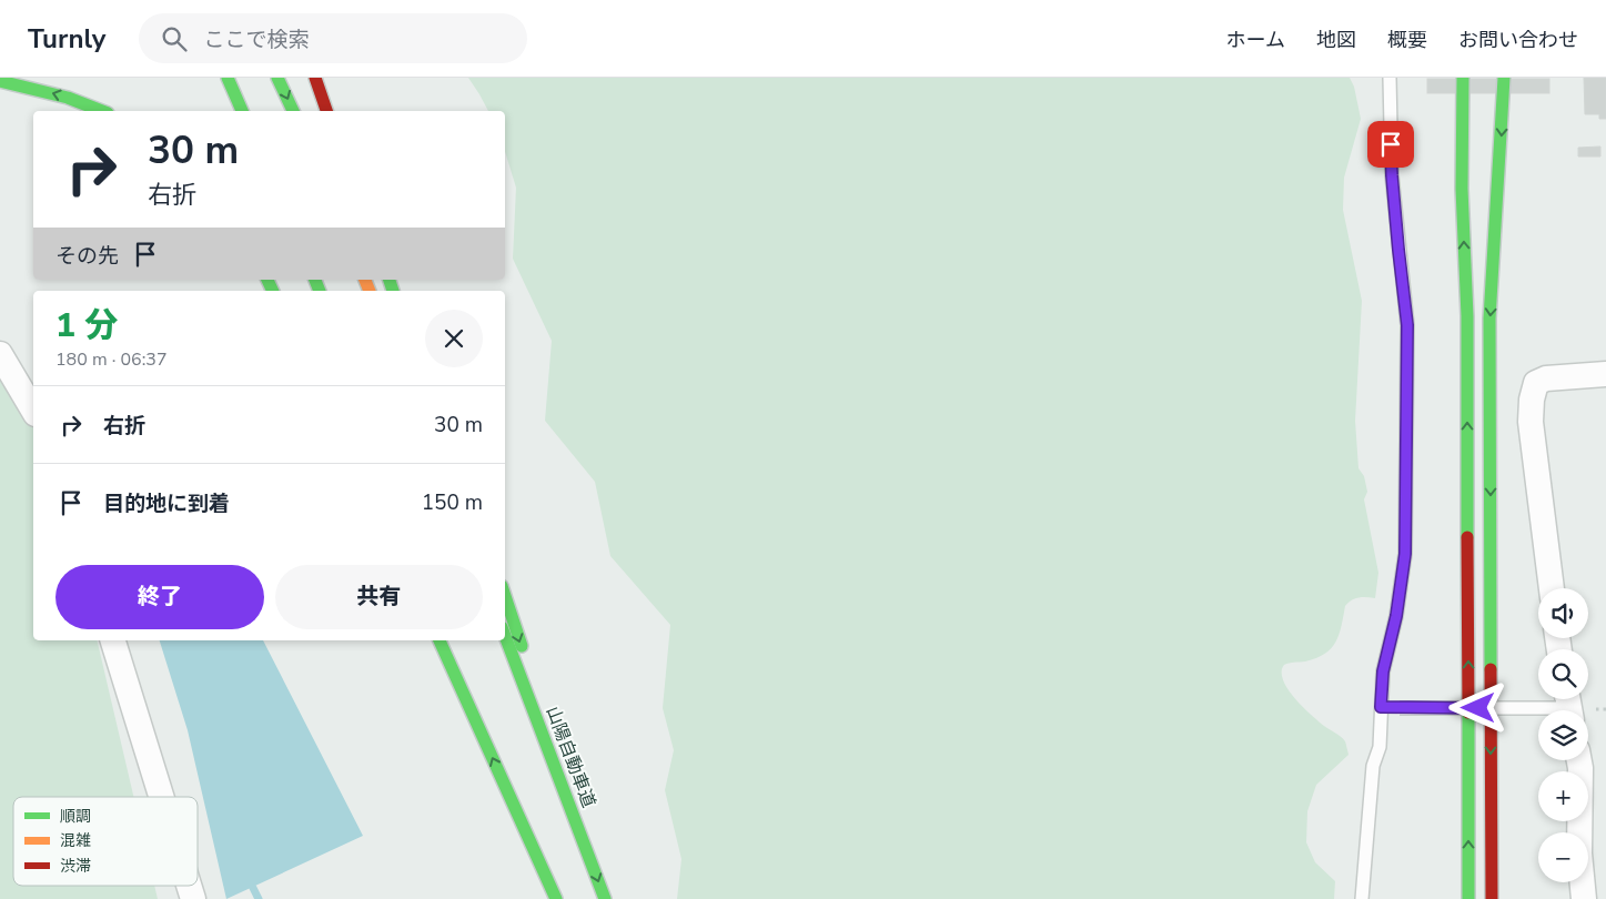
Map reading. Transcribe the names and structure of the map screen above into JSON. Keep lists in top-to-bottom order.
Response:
{
  "streets": {
    "highway": ["山陽自動車道"]
  },
  "legend": ["順調", "混雑", "渋滞"],
  "page": {
    "header": "Turnly",
    "search": "ここで検索",
    "nav": [
      "ホーム",
      "地図",
      "概要",
      "お問い合わせ"
    ],
    "turn": ["30 m", "右折"],
    "then": "その先",
    "heading": ["1 分", "180 m · 06:37"],
    "list": [
      {
        "name": "右折",
        "value": "30 m"
      },
      {
        "name": "目的地に到着",
        "value": "150 m"
      }
    ],
    "buttons": ["終了", "共有"],
    "map_buttons": ["+", "−"]
  }
}
